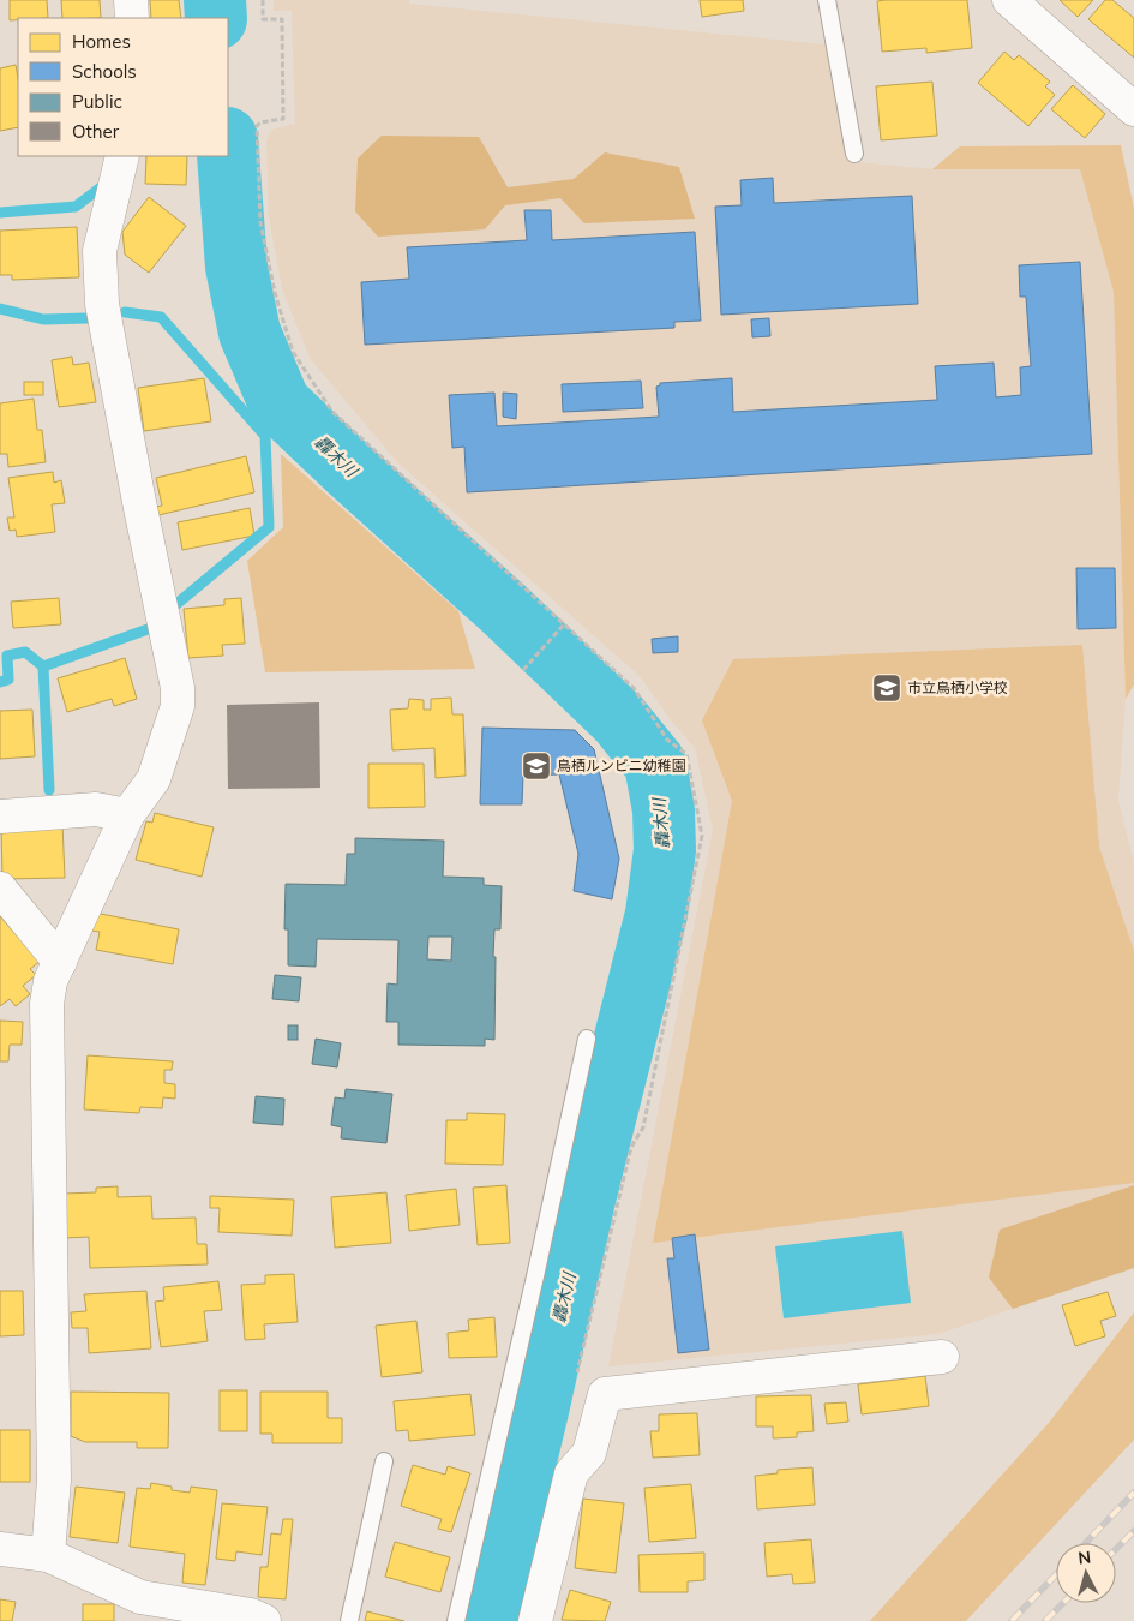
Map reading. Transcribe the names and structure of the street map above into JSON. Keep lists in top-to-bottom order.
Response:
{
  "water": ["轟木川"],
  "places": {
    "school or university": ["市立鳥栖小学校", "鳥栖ルンビニ幼稚園"]
  },
  "legend": [
    "Homes",
    "Schools",
    "Public",
    "Other"
  ],
  "north": "top"
}
